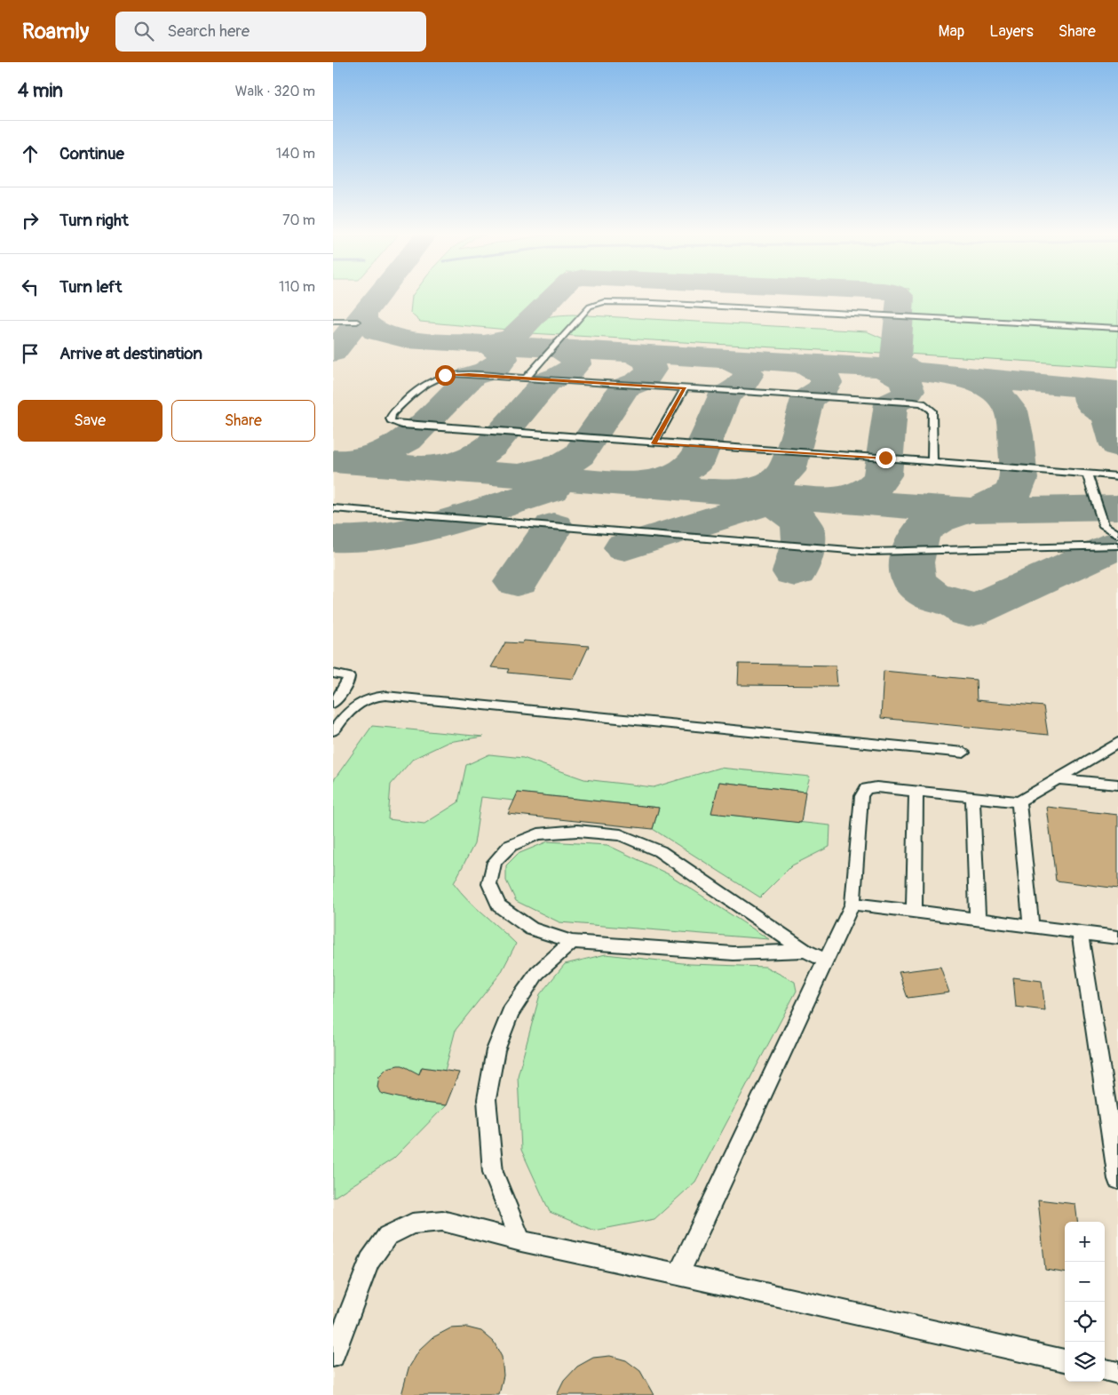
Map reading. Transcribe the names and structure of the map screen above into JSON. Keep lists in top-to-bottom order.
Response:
{
  "page": {
    "header": "Roamly",
    "search": "Search here",
    "nav": ["Map", "Layers", "Share"],
    "heading": ["4 min", "Walk · 320 m"],
    "list": [
      ["Continue", "140 m"],
      ["Turn right", "70 m"],
      ["Turn left", "110 m"],
      "Arrive at destination"
    ],
    "buttons": ["Save", "Share"],
    "map_buttons": ["+", "−"]
  }
}
